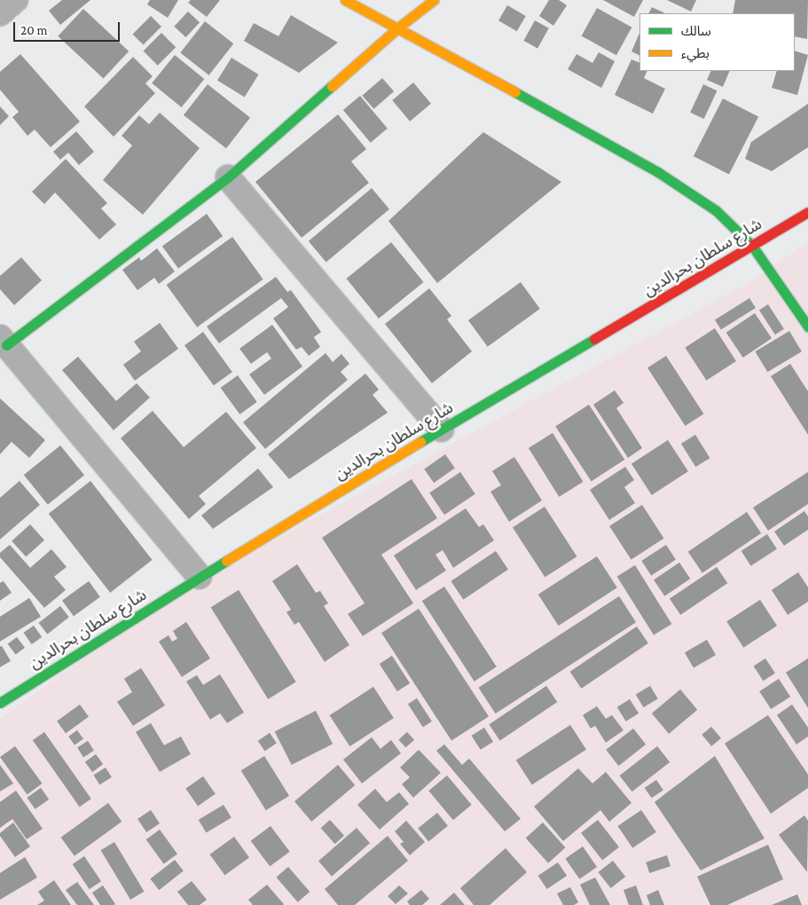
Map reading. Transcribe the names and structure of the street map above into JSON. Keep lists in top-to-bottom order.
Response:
{
  "streets": {
    "street": ["شارع سلطان بحرالدين"]
  },
  "legend": ["سالك", "بطيء"],
  "scale_bar": "20 m"
}
